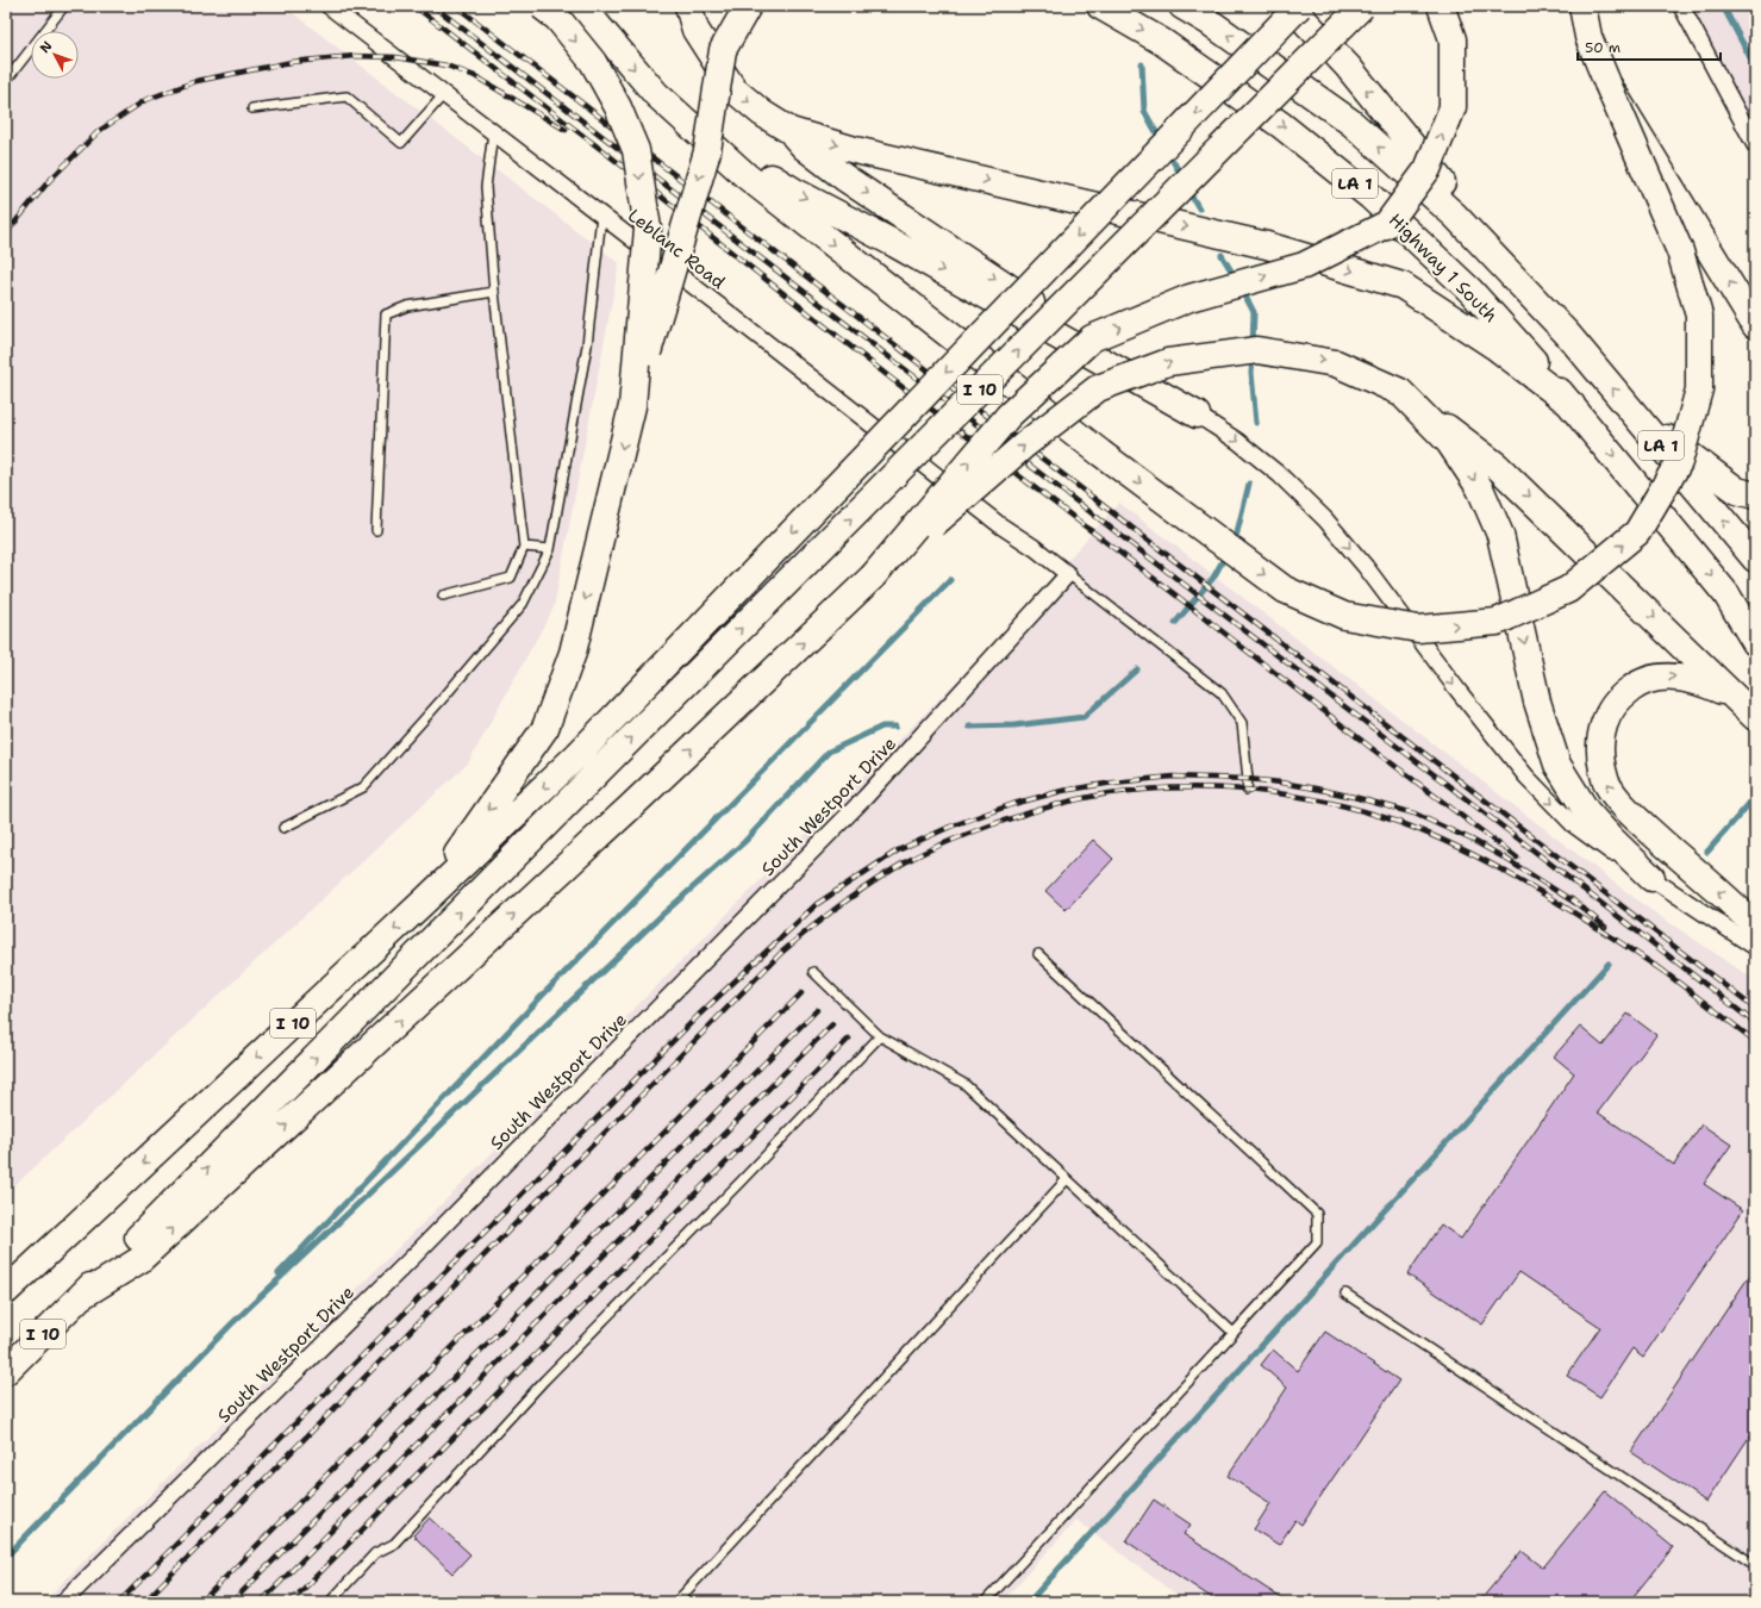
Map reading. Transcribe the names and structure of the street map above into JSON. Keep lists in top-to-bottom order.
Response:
{
  "streets": {
    "highway": ["LA 1", "Highway 1 South", "I 10"],
    "street": ["Leblanc Road", "South Westport Drive"]
  },
  "crossings": [
    ["Leblanc Road", "South Westport Drive"]
  ],
  "scale_bar": "50 m",
  "north": "top left"
}
